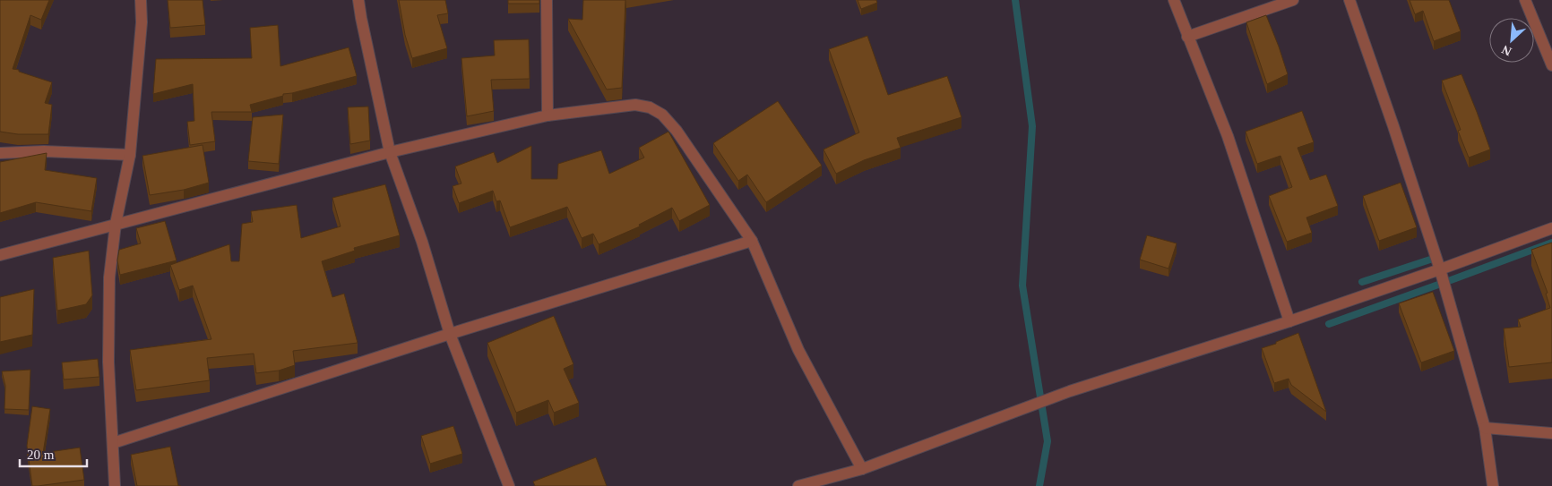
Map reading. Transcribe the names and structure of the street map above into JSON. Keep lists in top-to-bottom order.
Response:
{
  "scale_bar": "20 m",
  "north": "bottom left"
}
